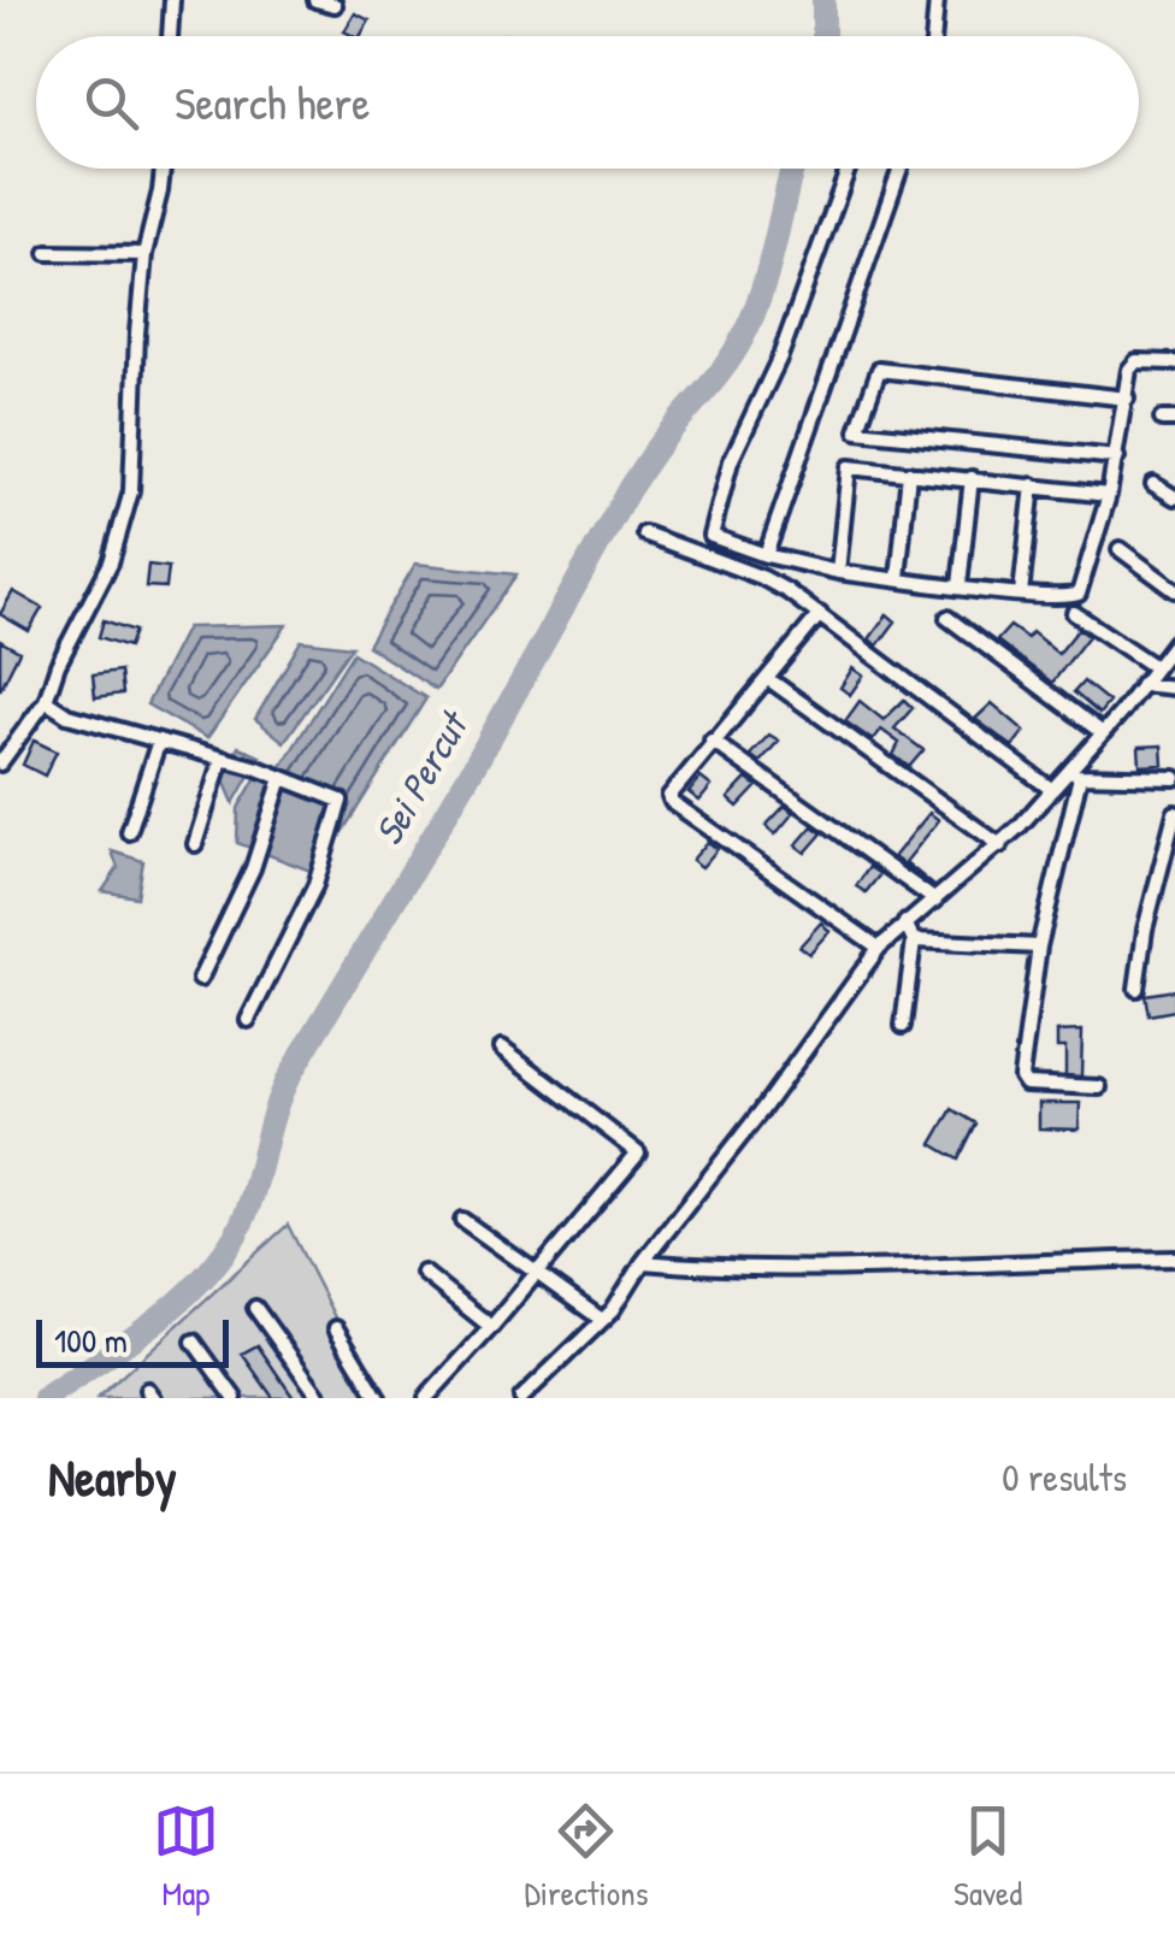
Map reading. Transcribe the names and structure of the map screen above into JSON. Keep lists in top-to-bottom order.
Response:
{
  "water": ["Sei Percut"],
  "scale_bar": "100 m",
  "page": {
    "search": "Search here",
    "scale": "100 m",
    "heading": ["Nearby", "0 results"],
    "nav": ["Map", "Directions", "Saved"]
  }
}
